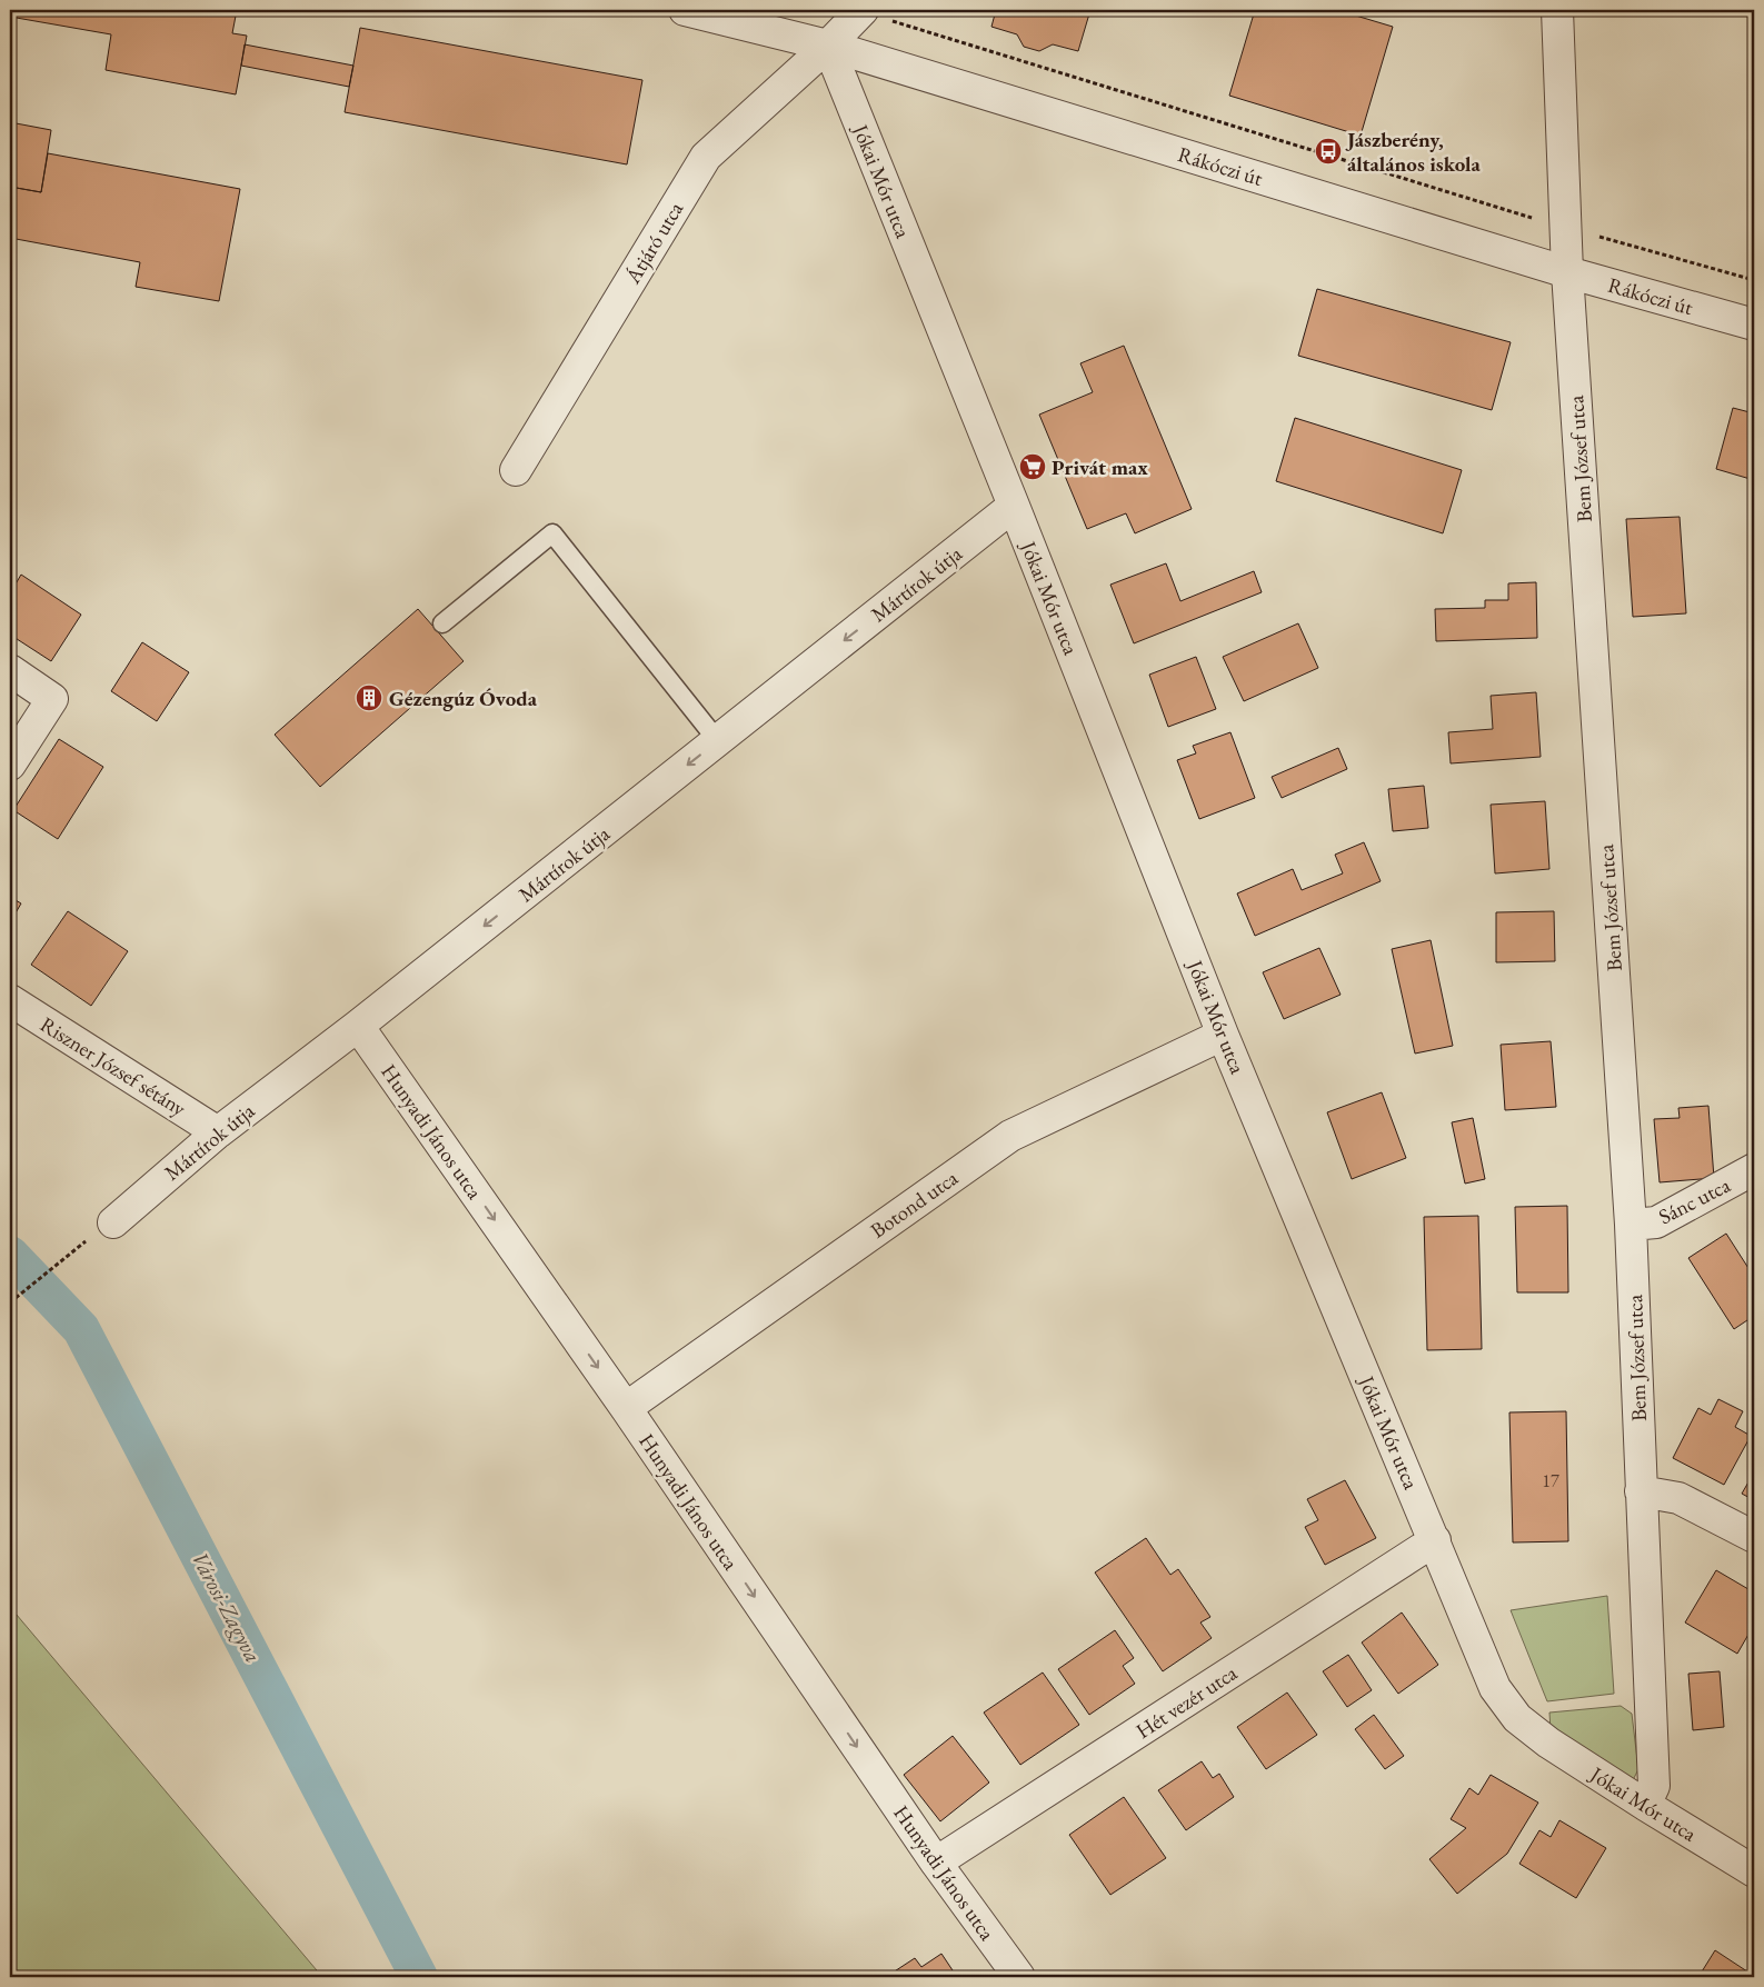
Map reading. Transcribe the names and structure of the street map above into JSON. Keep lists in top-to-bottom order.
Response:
{
  "streets": {
    "street": [
      "Rákóczi út",
      "Jókai Mór utca",
      "Átjáró utca",
      "Bem József utca",
      "Mártírok útja",
      "Riszner József sétány",
      "Hunyadi János utca",
      "Sánc utca",
      "Botond utca",
      "Hét vezér utca"
    ]
  },
  "crossings": [
    ["Rákóczi út", "Jókai Mór utca"],
    ["Rákóczi út", "Átjáró utca"],
    ["Rákóczi út", "Bem József utca"],
    ["Jókai Mór utca", "Átjáró utca"],
    ["Jókai Mór utca", "Bem József utca"],
    ["Jókai Mór utca", "Mártírok útja"],
    ["Jókai Mór utca", "Botond utca"],
    ["Jókai Mór utca", "Hét vezér utca"],
    ["Bem József utca", "Sánc utca"],
    ["Mártírok útja", "Riszner József sétány"],
    ["Mártírok útja", "Hunyadi János utca"],
    ["Hunyadi János utca", "Botond utca"],
    ["Hunyadi János utca", "Hét vezér utca"]
  ],
  "one_way": ["Mártírok útja", "Hunyadi János utca"],
  "water": ["Városi-Zagyva"],
  "places": {
    "bus stop": ["Jászberény, általános iskola"],
    "supermarket": ["Privát max"],
    "building": ["Gézengúz Óvoda"]
  },
  "house_numbers": ["17"]
}
